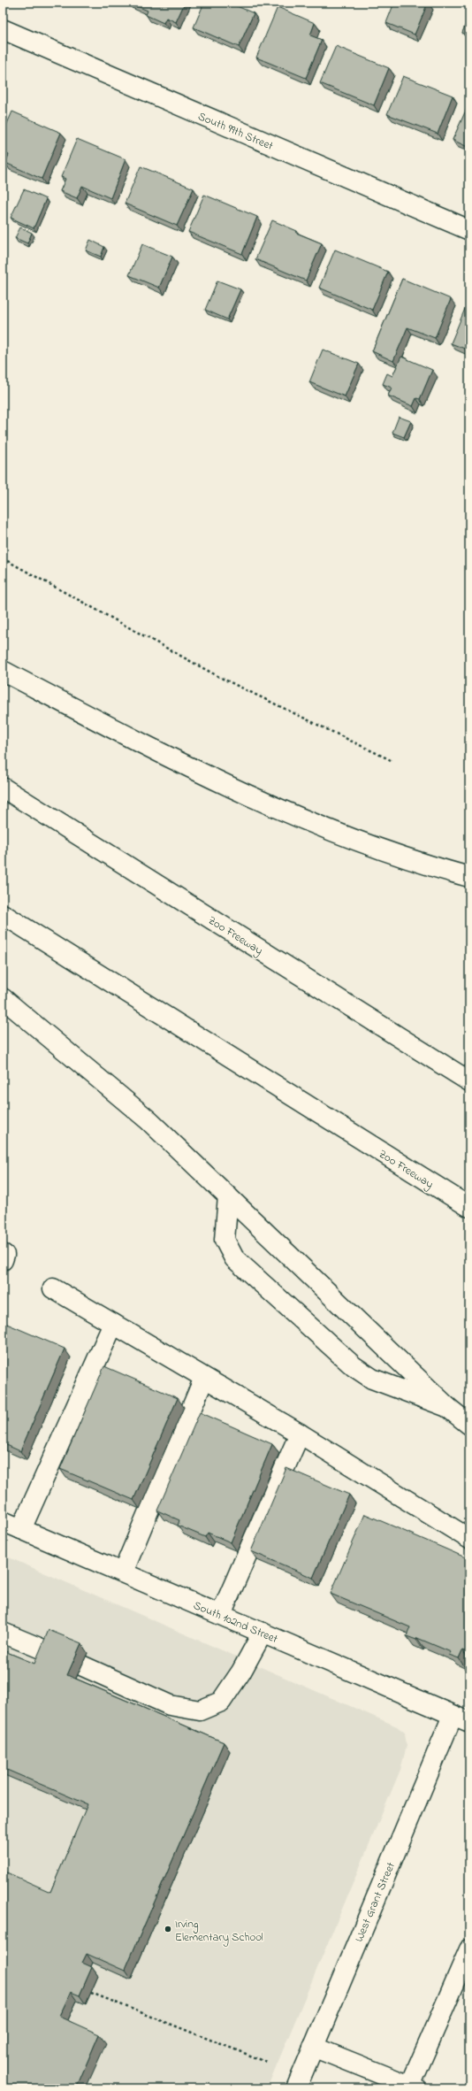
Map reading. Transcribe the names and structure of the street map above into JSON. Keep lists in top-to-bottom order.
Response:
{
  "streets": {
    "main road": [
      "South 99th Street",
      "Zoo Freeway",
      "South 102nd Street",
      "West Grant Street"
    ]
  },
  "crossings": [
    ["South 102nd Street", "West Grant Street"]
  ],
  "places": ["Irving Elementary School"]
}
